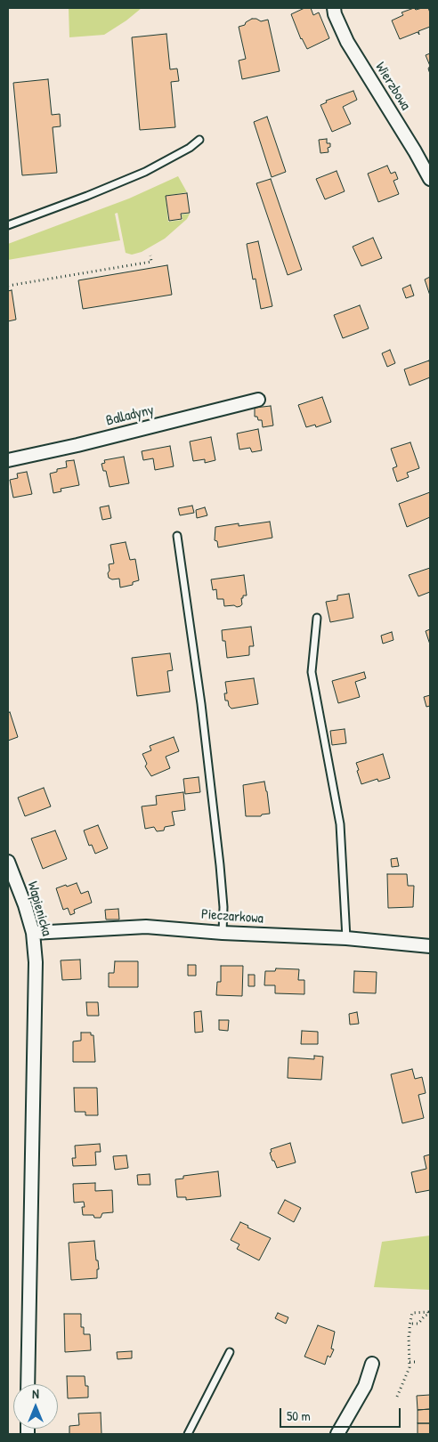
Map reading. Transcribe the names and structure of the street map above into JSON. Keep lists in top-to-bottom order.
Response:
{
  "streets": {
    "street": [
      "Wierzbowa",
      "Balladyny",
      "Wapienicka",
      "Pieczarkowa"
    ]
  },
  "crossings": [
    ["Wapienicka", "Pieczarkowa"]
  ],
  "scale_bar": "50 m",
  "north": "top"
}
